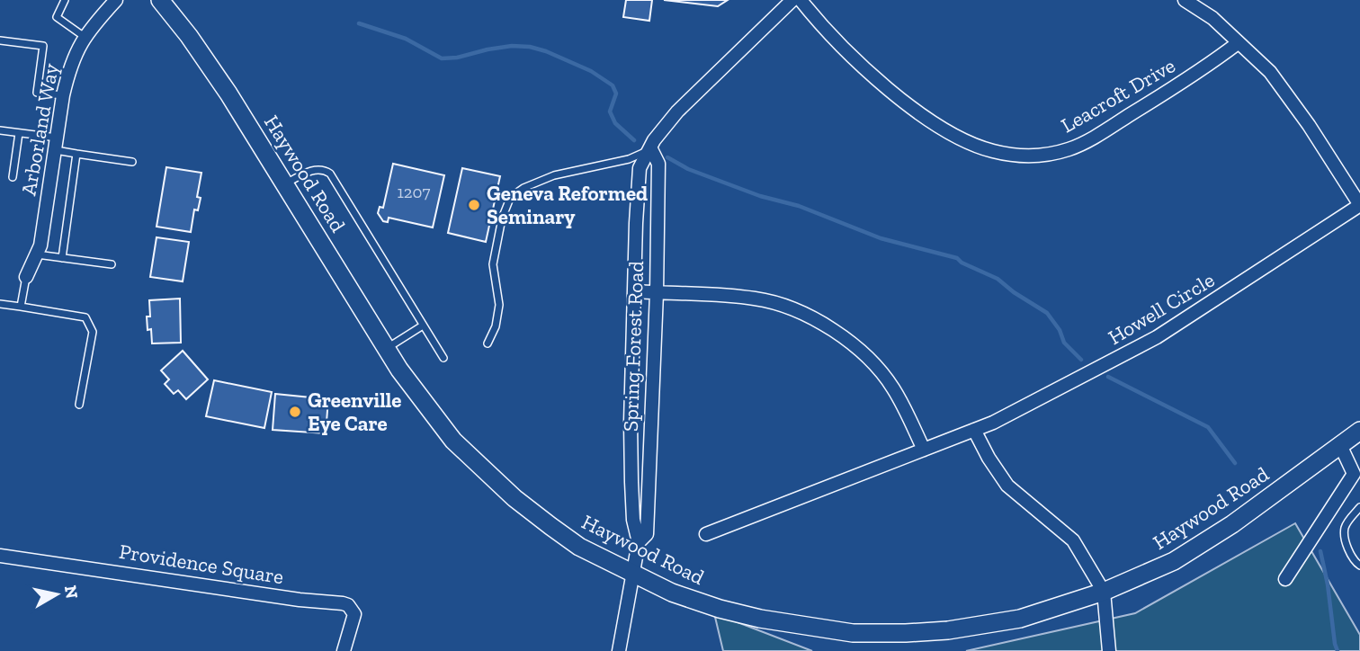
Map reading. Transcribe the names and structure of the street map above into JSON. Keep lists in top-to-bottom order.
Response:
{
  "streets": {
    "main road": ["Haywood Road"],
    "street": [
      "Leacroft Drive",
      "Arborland Way",
      "Howell Circle",
      "Spring Forest Road",
      "Providence Square"
    ]
  },
  "crossings": [
    ["Haywood Road", "Spring Forest Road"]
  ],
  "places": ["Geneva Reformed Seminary", "Greenville Eye Care"],
  "house_numbers": ["1207"],
  "north": "right"
}
